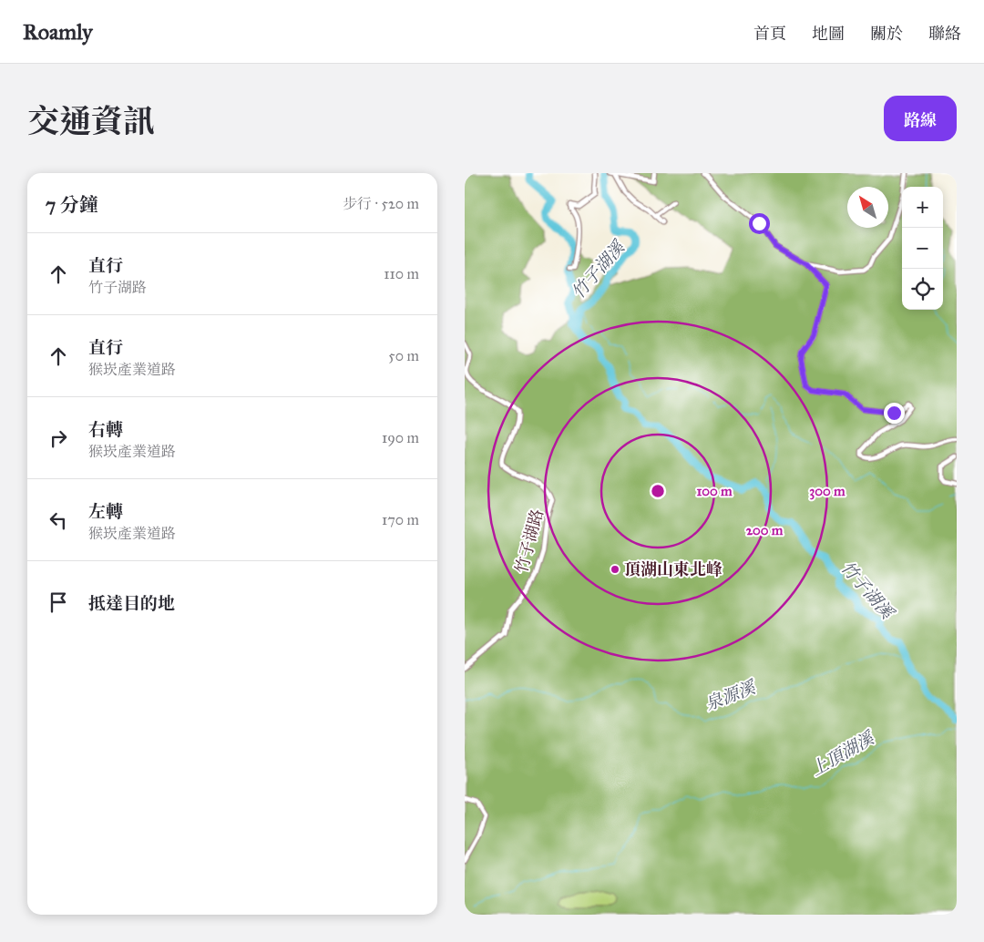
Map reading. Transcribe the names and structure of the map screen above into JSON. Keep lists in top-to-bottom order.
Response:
{
  "streets": {
    "street": ["竹子湖路"]
  },
  "water": ["竹子湖溪", "泉源溪", "上頂湖溪"],
  "places": ["頂湖山東北峰"],
  "north": "top left",
  "page": {
    "header": "Roamly",
    "nav": [
      "首頁",
      "地圖",
      "關於",
      "聯絡"
    ],
    "title": "交通資訊",
    "buttons": "路線",
    "heading": ["7 分鐘", "步行 · 520 m"],
    "map_buttons": ["+", "−"],
    "list": [
      ["直行", "竹子湖路", "110 m"],
      ["直行", "猴崁產業道路", "50 m"],
      ["右轉", "猴崁產業道路", "190 m"],
      ["左轉", "猴崁產業道路", "170 m"],
      "抵達目的地"
    ]
  },
  "rings": ["100 m", "300 m", "200 m"]
}
